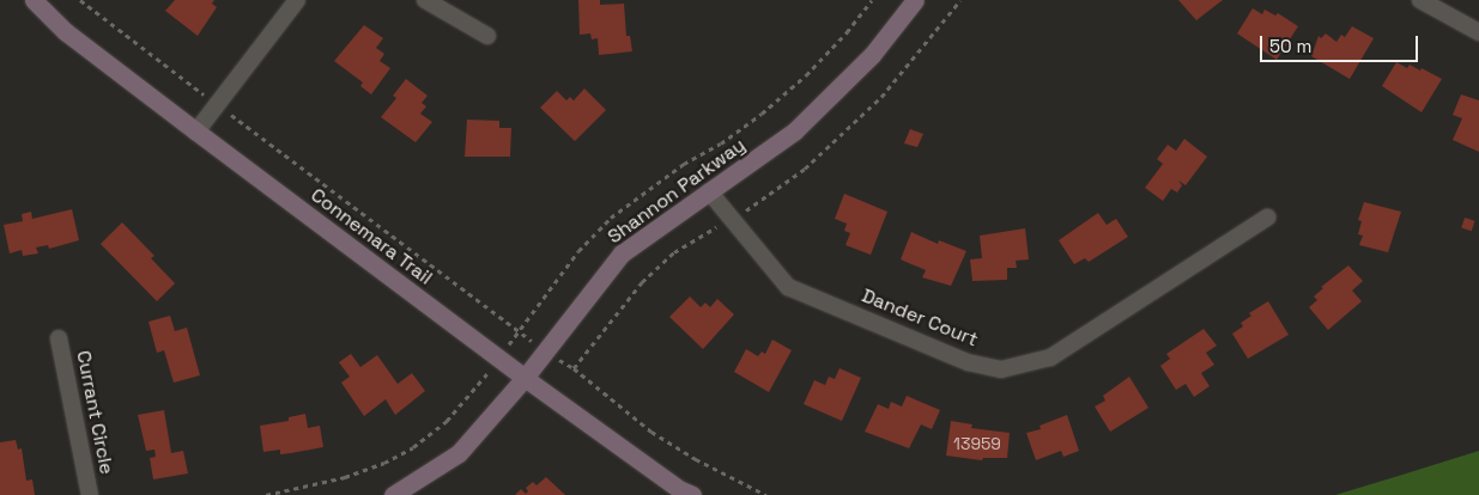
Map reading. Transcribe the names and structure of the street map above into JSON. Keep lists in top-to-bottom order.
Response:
{
  "streets": {
    "street": [
      "Shannon Parkway",
      "Connemara Trail",
      "Dander Court",
      "Currant Circle"
    ]
  },
  "crossings": [
    ["Shannon Parkway", "Connemara Trail"],
    ["Shannon Parkway", "Dander Court"]
  ],
  "house_numbers": ["13959"],
  "scale_bar": "50 m"
}
